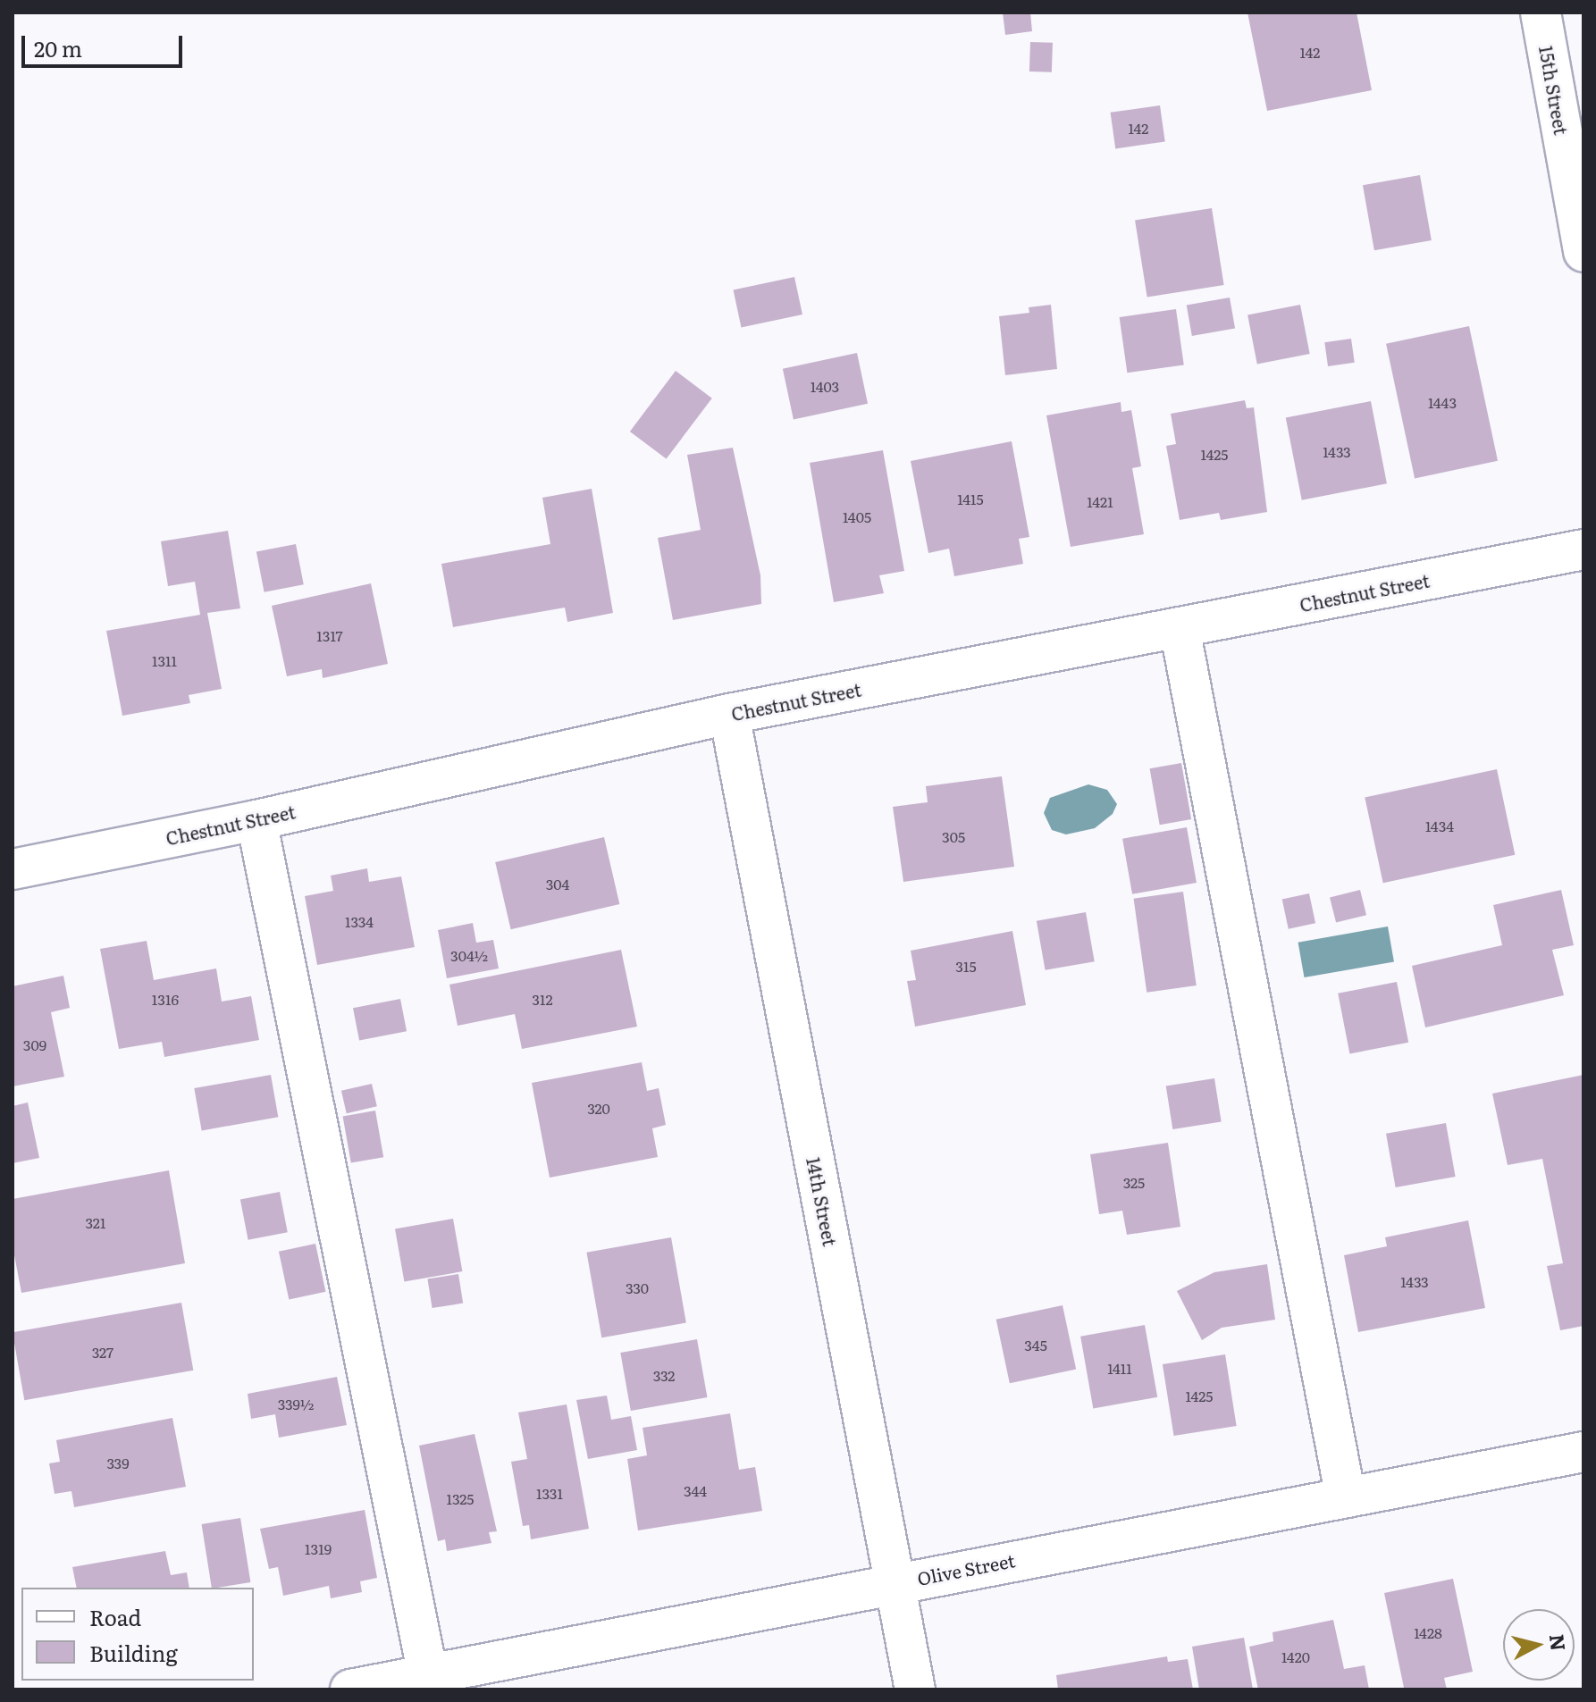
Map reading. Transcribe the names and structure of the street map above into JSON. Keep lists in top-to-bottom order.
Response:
{
  "streets": {
    "street": [
      "15th Street",
      "Chestnut Street",
      "14th Street",
      "Olive Street"
    ]
  },
  "crossings": [
    ["Chestnut Street", "14th Street"],
    ["14th Street", "Olive Street"]
  ],
  "house_numbers": [
    "142",
    "142",
    "1403",
    "1443",
    "1433",
    "1425",
    "1415",
    "1421",
    "1405",
    "1317",
    "1311",
    "1434",
    "305",
    "304",
    "1334",
    "304½",
    "315",
    "1316",
    "312",
    "309",
    "320",
    "325",
    "321",
    "1433",
    "330",
    "345",
    "327",
    "1411",
    "332",
    "1425",
    "339½",
    "339",
    "344",
    "1331",
    "1325",
    "1319",
    "1428",
    "1420"
  ],
  "legend": ["Road", "Building"],
  "scale_bar": "20 m",
  "north": "right"
}
